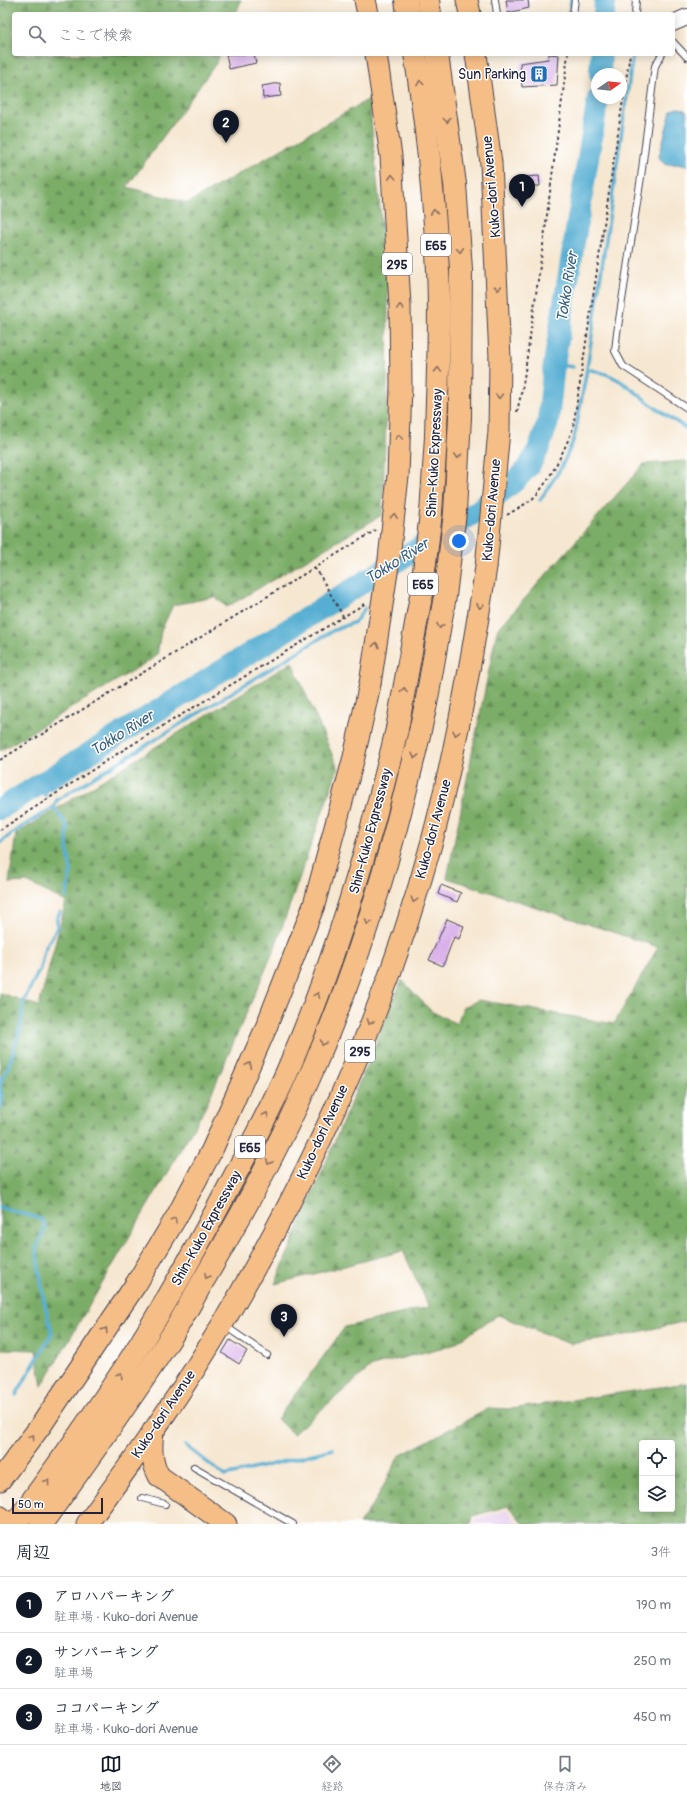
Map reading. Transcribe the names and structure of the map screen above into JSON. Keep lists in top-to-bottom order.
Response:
{
  "streets": {
    "highway": [
      "Kuko-dori Avenue",
      "E65",
      "295",
      "Shin-Kuko Expressway"
    ]
  },
  "water": ["Tokko River"],
  "places": {
    "building": ["Sun Parking"]
  },
  "scale_bar": "50 m",
  "north": "right",
  "page": {
    "search": "ここで検索",
    "pins": ["2", "1", "3"],
    "scale": "50 m",
    "heading": ["周辺", "3件"],
    "list": [
      {
        "mark": "1",
        "name": "アロハパーキング",
        "note": "駐車場 · Kuko-dori Avenue",
        "value": "190 m"
      },
      {
        "mark": "2",
        "name": "サンパーキング",
        "note": "駐車場",
        "value": "250 m"
      },
      {
        "mark": "3",
        "name": "ココパーキング",
        "note": "駐車場 · Kuko-dori Avenue",
        "value": "450 m"
      }
    ],
    "nav": ["地図", "経路", "保存済み"]
  }
}
